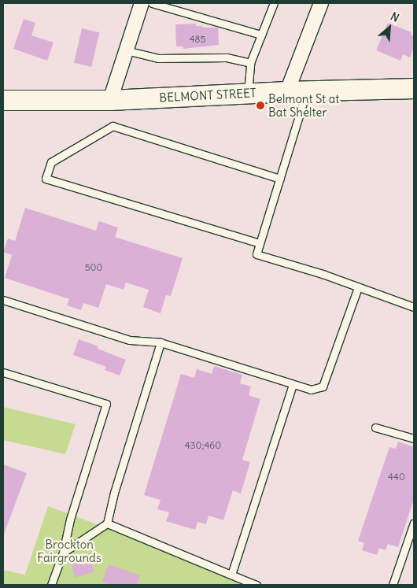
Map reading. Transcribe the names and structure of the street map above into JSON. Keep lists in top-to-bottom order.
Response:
{
  "streets": {
    "main road": ["BELMONT STREET"]
  },
  "parks": ["Brockton Fairgrounds"],
  "places": ["Belmont St at Bat Shelter"],
  "house_numbers": [
    "485",
    "500",
    "430;460",
    "440"
  ],
  "north": "top right"
}
